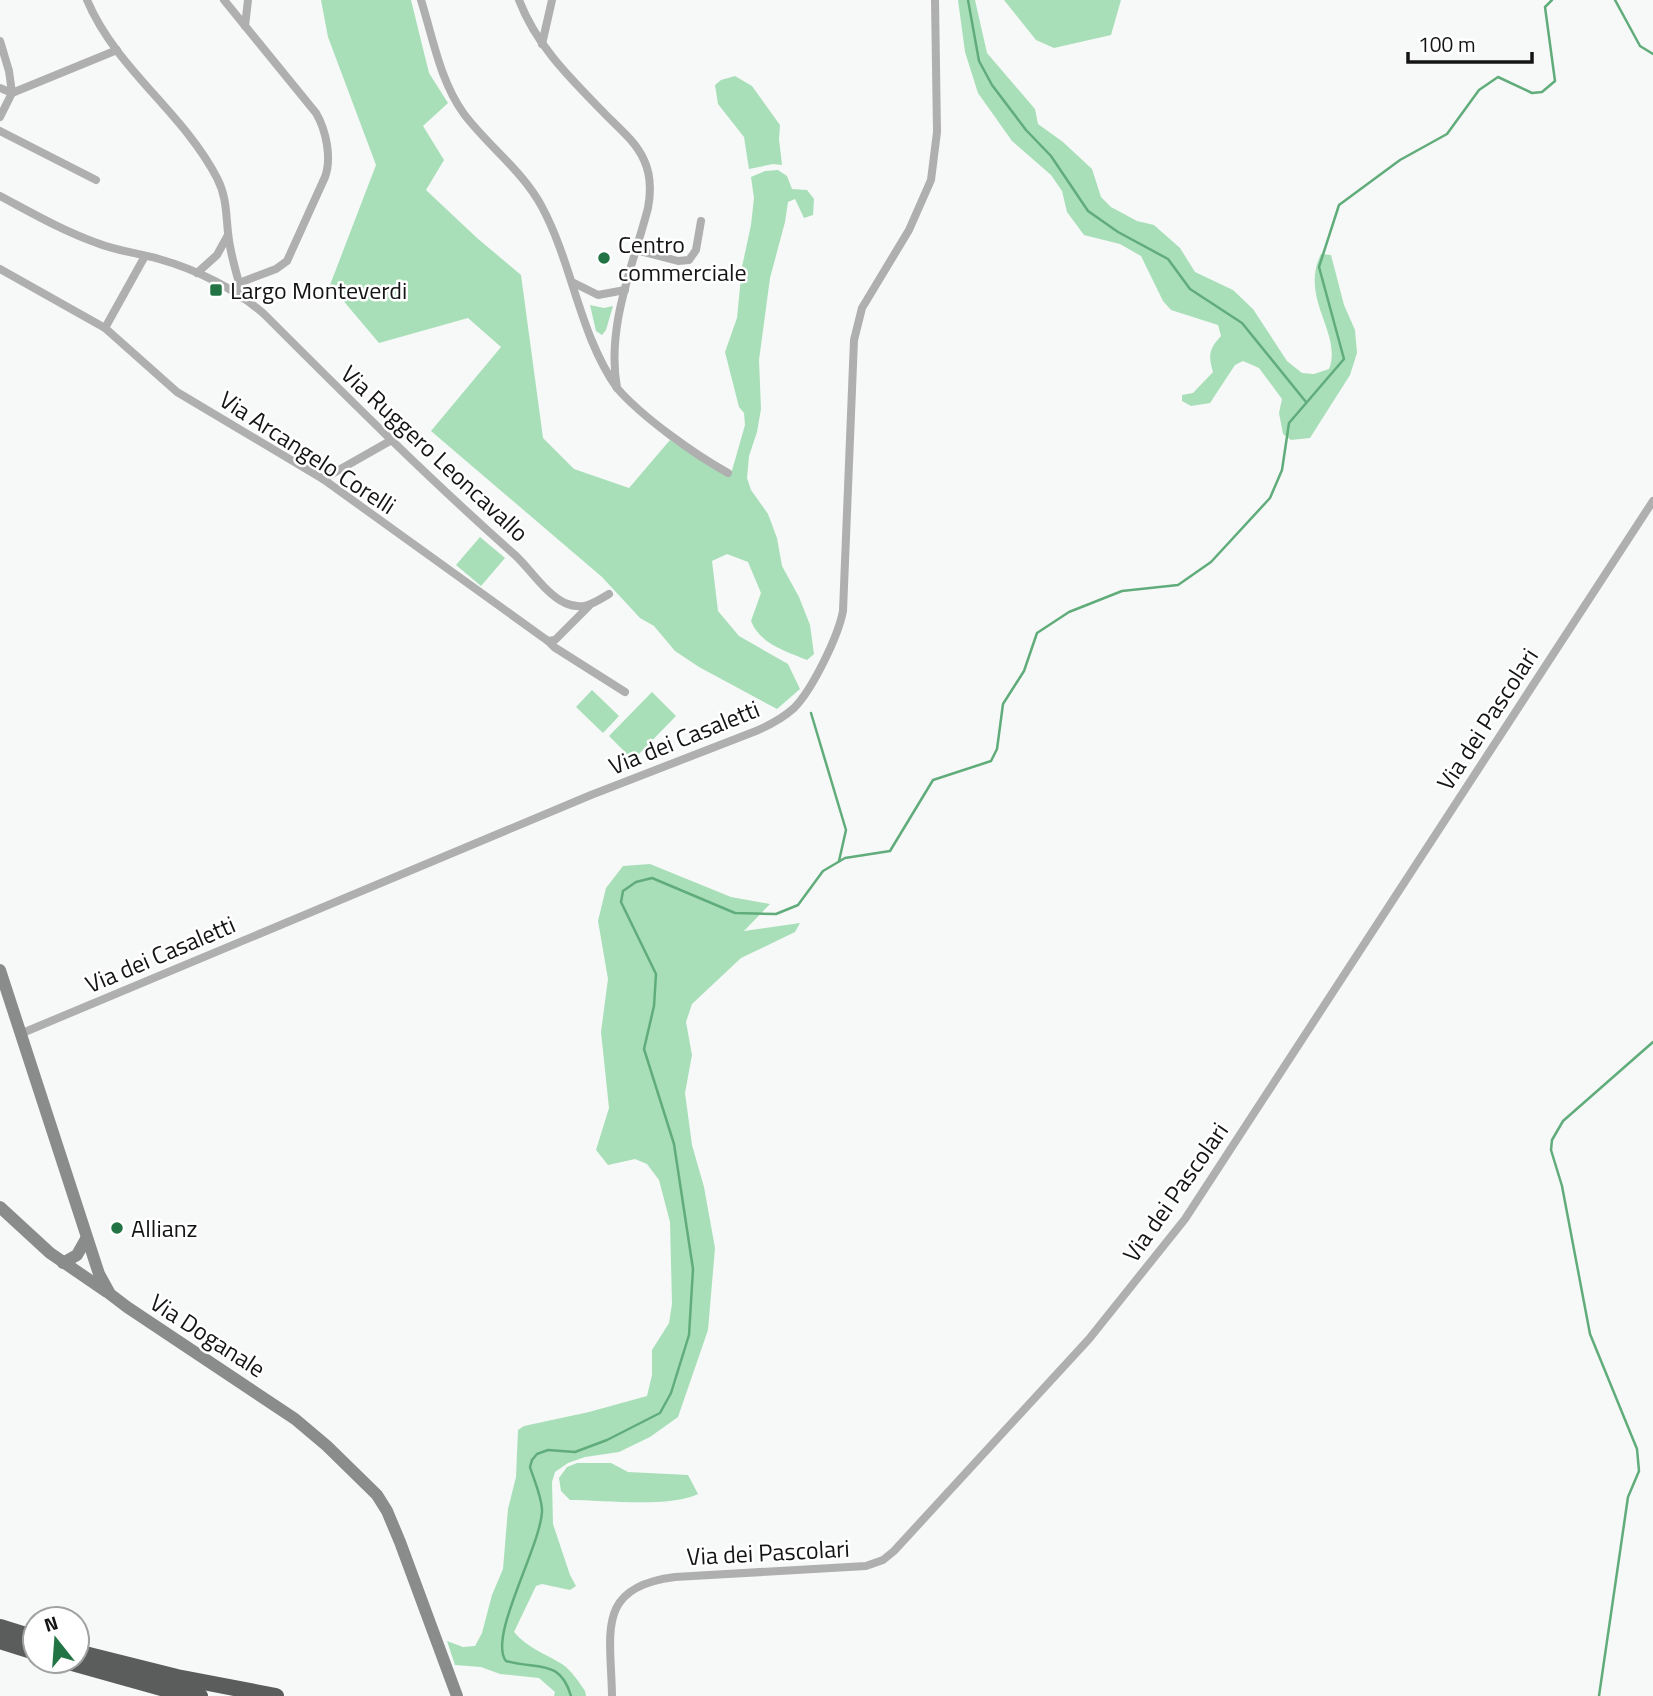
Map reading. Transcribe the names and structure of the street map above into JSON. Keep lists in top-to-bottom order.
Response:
{
  "streets": {
    "main road": ["Via Doganale"],
    "street": [
      "Via Arcangelo Corelli",
      "Via Ruggero Leoncavallo",
      "Via dei Pascolari",
      "Via dei Casaletti"
    ]
  },
  "crossings": [
    ["Via dei Casaletti", "Via Doganale"]
  ],
  "places": {
    "other": ["Centro commerciale", "Allianz"],
    "transit": ["Largo Monteverdi"]
  },
  "scale_bar": "100 m",
  "north": "top"
}
